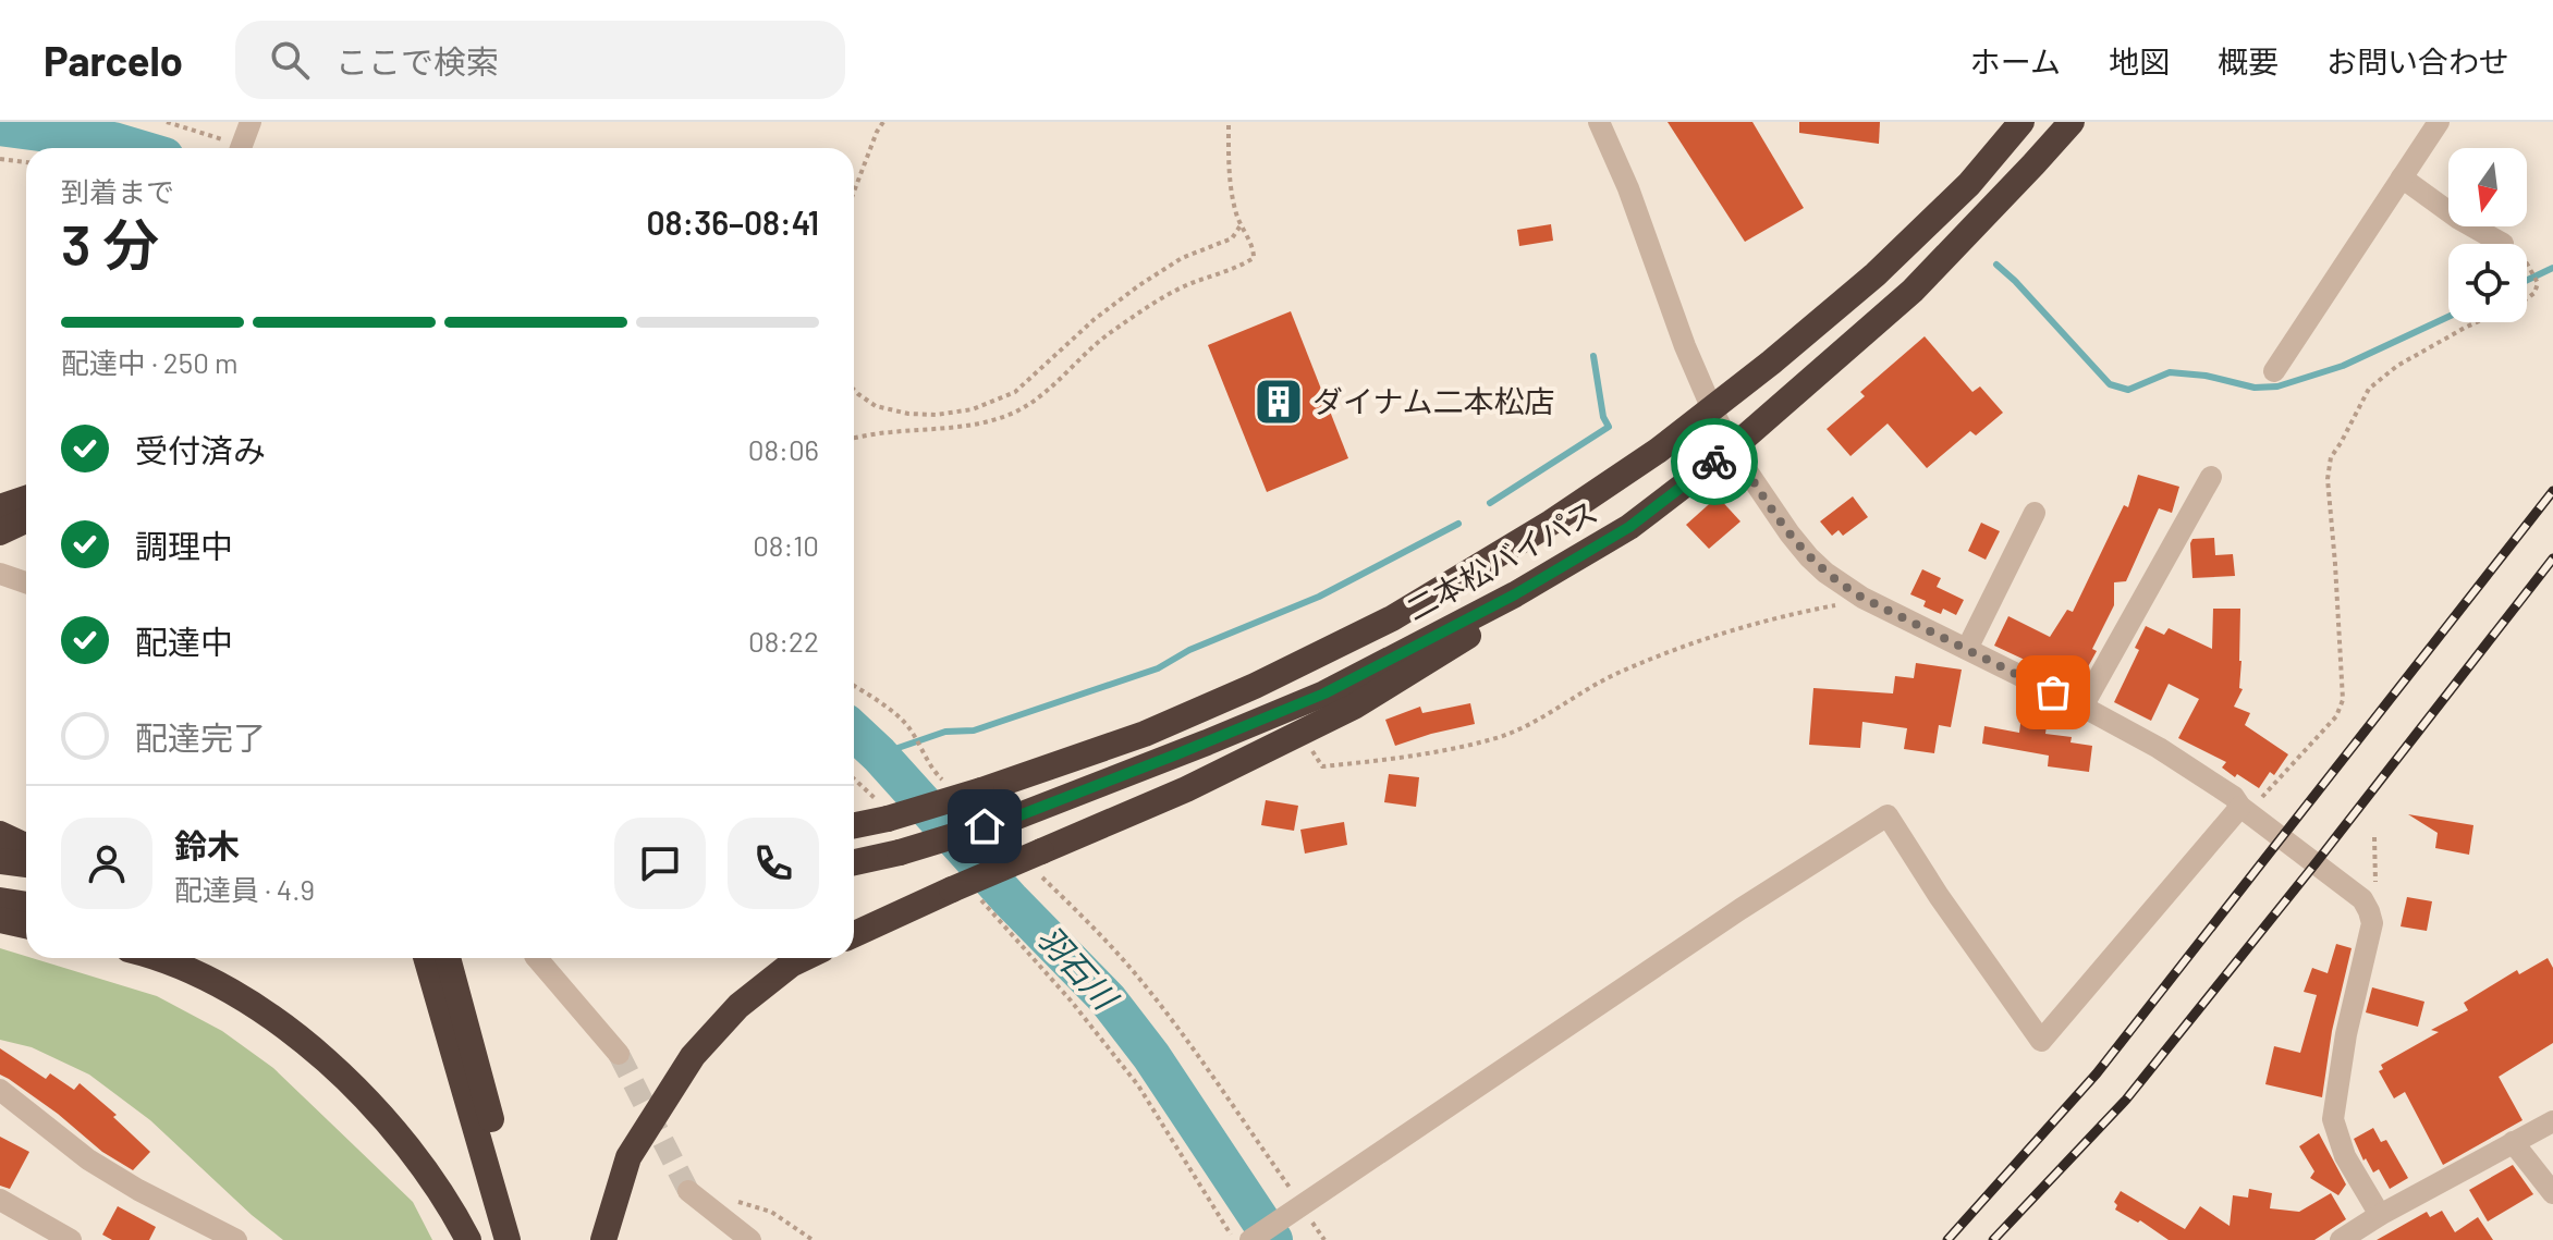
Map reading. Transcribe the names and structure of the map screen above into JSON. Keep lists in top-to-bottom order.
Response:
{
  "streets": {
    "highway": ["二本松バイパス"]
  },
  "water": ["羽石川"],
  "places": {
    "building": ["ダイナム二本松店"]
  },
  "north": "bottom",
  "page": {
    "header": "Parcelo",
    "search": "ここで検索",
    "nav": [
      "ホーム",
      "地図",
      "概要",
      "お問い合わせ"
    ],
    "heading": ["3 分", "到着まで", "08:36–08:41"],
    "panel": ["鈴木", "配達員 · 4.9"],
    "bar": "配達中 · 250 m",
    "list": [
      ["受付済み", "08:06"],
      ["調理中", "08:10"],
      ["配達中", "08:22"],
      "配達完了"
    ]
  }
}
